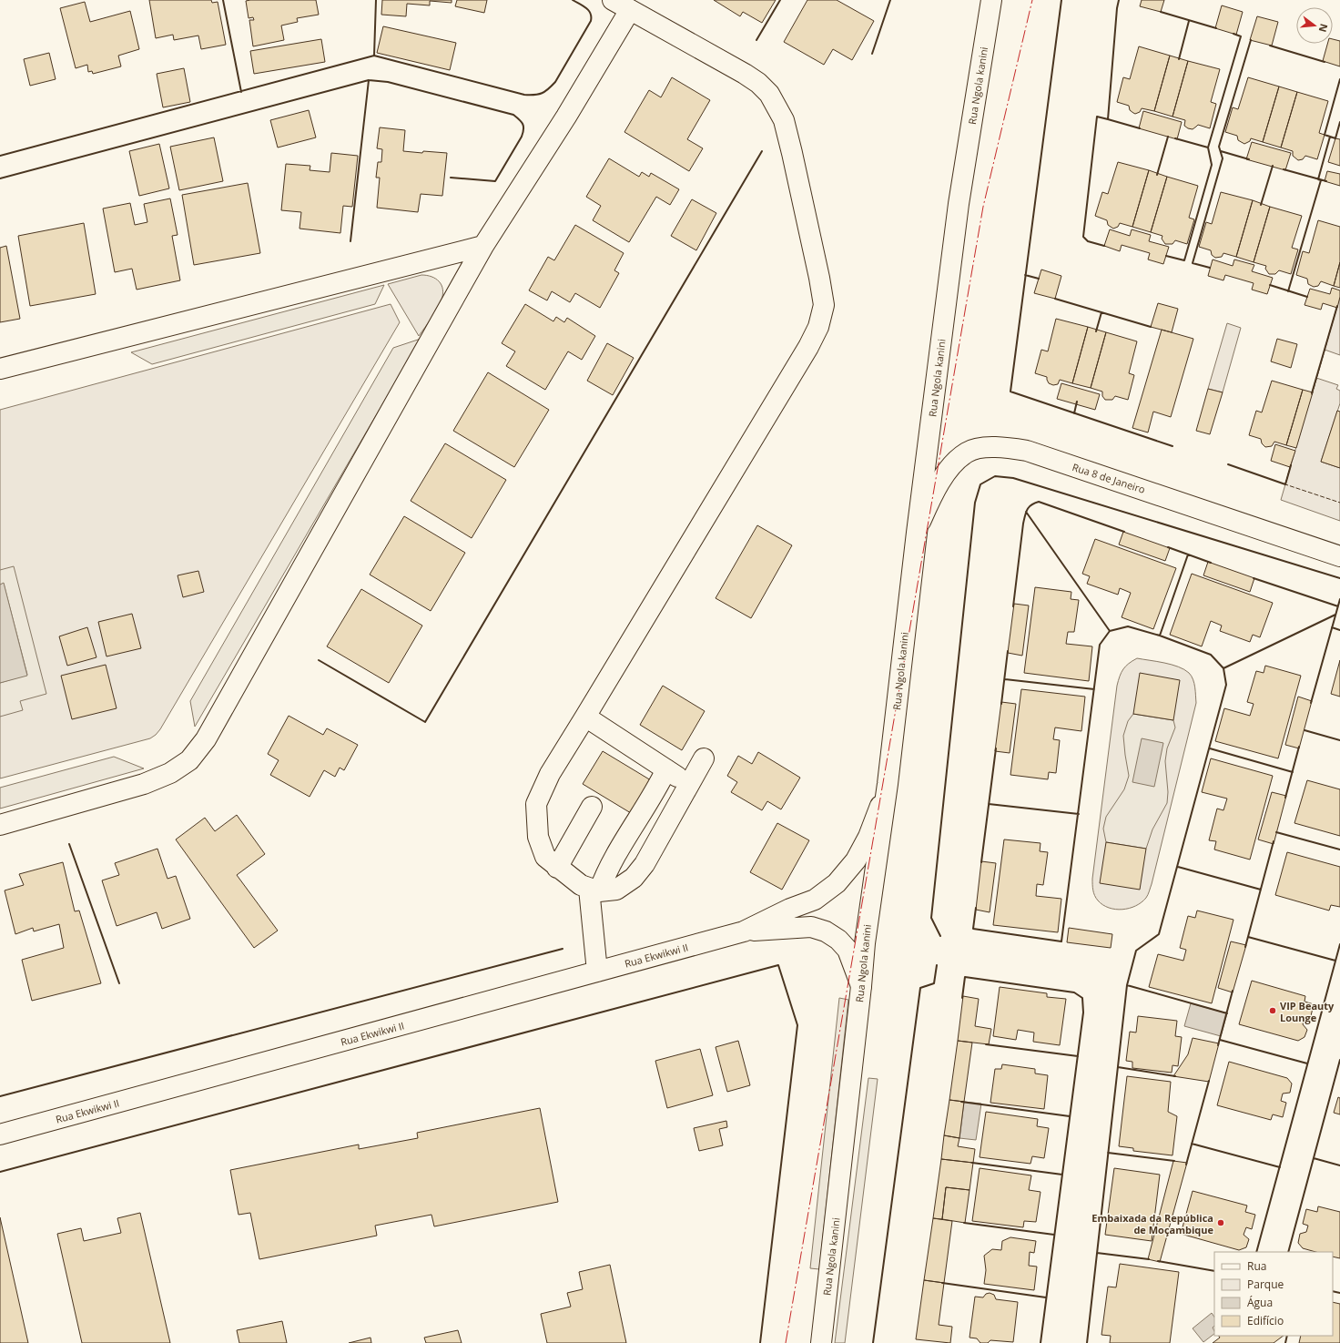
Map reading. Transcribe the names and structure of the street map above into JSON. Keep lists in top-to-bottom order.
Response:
{
  "streets": {
    "street": ["Rua Ngola kanini", "Rua 8 de Janeiro", "Rua Ekwikwi II"]
  },
  "crossings": [
    ["Rua Ngola kanini", "Rua 8 de Janeiro"],
    ["Rua Ngola kanini", "Rua Ekwikwi II"]
  ],
  "places": ["VIP Beauty Lounge", "Embaixada da República de Moçambique"],
  "legend": [
    "Rua",
    "Parque",
    "Água",
    "Edifício"
  ],
  "north": "right"
}
